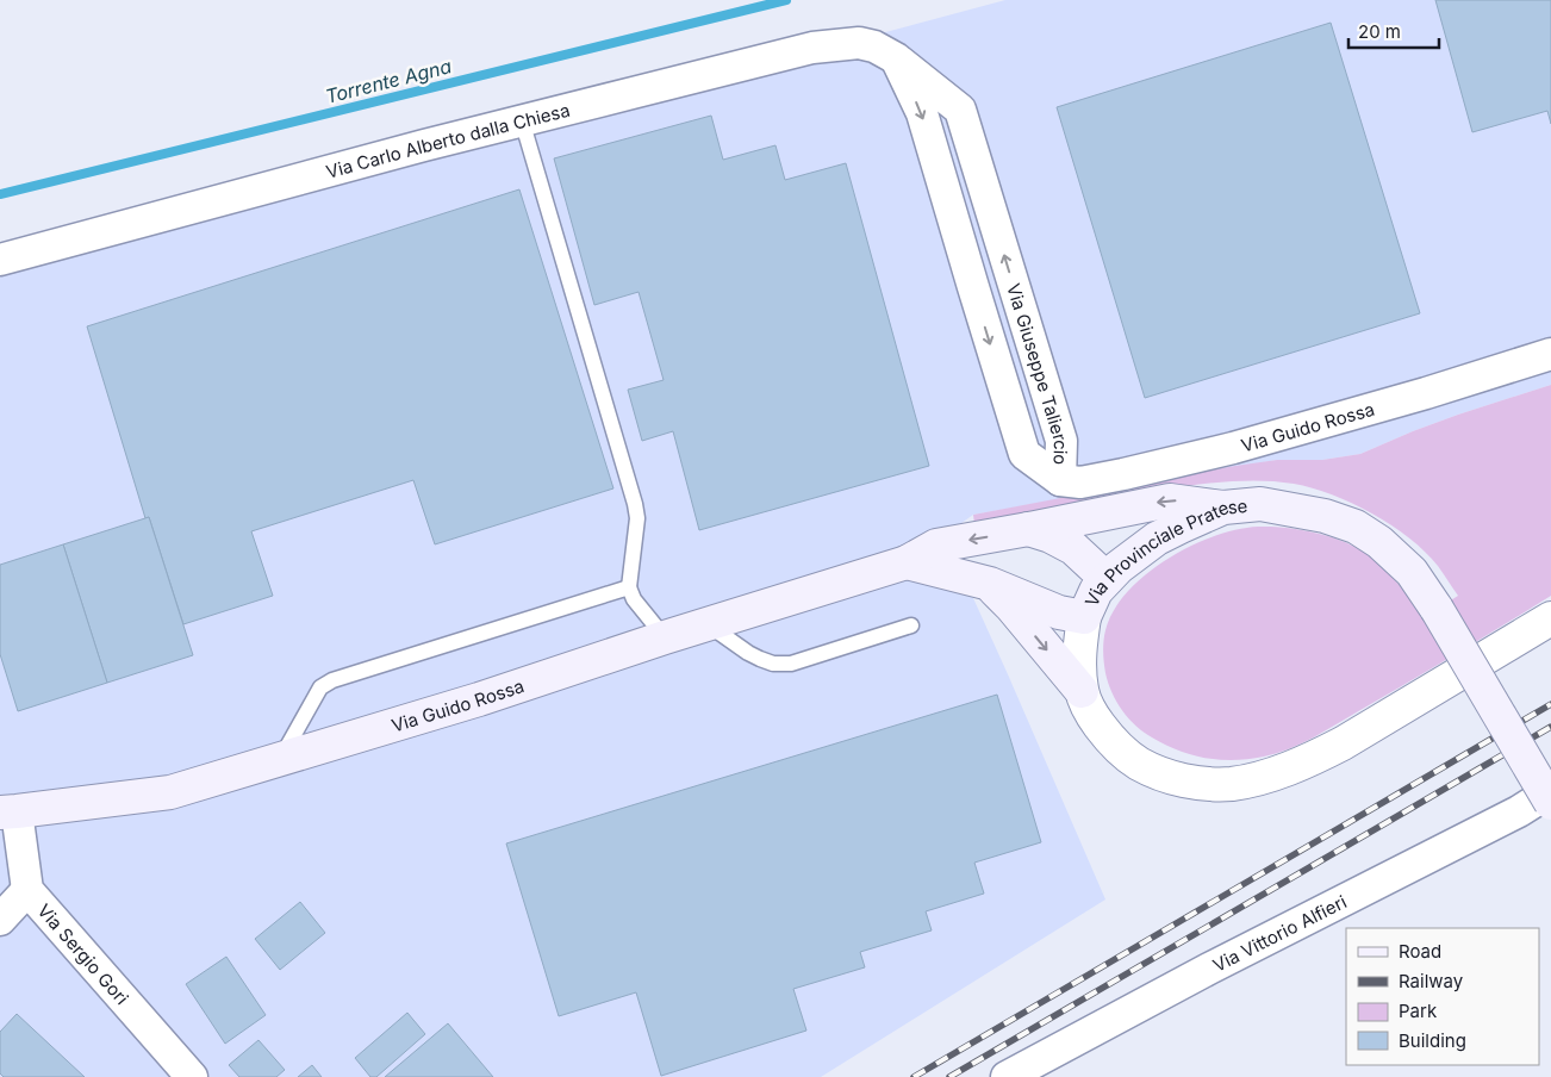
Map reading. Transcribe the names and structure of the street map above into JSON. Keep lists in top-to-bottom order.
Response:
{
  "streets": {
    "main road": ["Via Guido Rossa", "Via Provinciale Pratese"],
    "street": [
      "Via Carlo Alberto dalla Chiesa",
      "Via Giuseppe Taliercio",
      "Via Vittorio Alfieri",
      "Via Sergio Gori"
    ]
  },
  "crossings": [
    ["Via Carlo Alberto dalla Chiesa", "Via Giuseppe Taliercio"],
    ["Via Giuseppe Taliercio", "Via Guido Rossa"],
    ["Via Guido Rossa", "Via Provinciale Pratese"],
    ["Via Guido Rossa", "Via Sergio Gori"]
  ],
  "water": ["Torrente Agna"],
  "legend": [
    "Road",
    "Railway",
    "Park",
    "Building"
  ],
  "scale_bar": "20 m"
}
